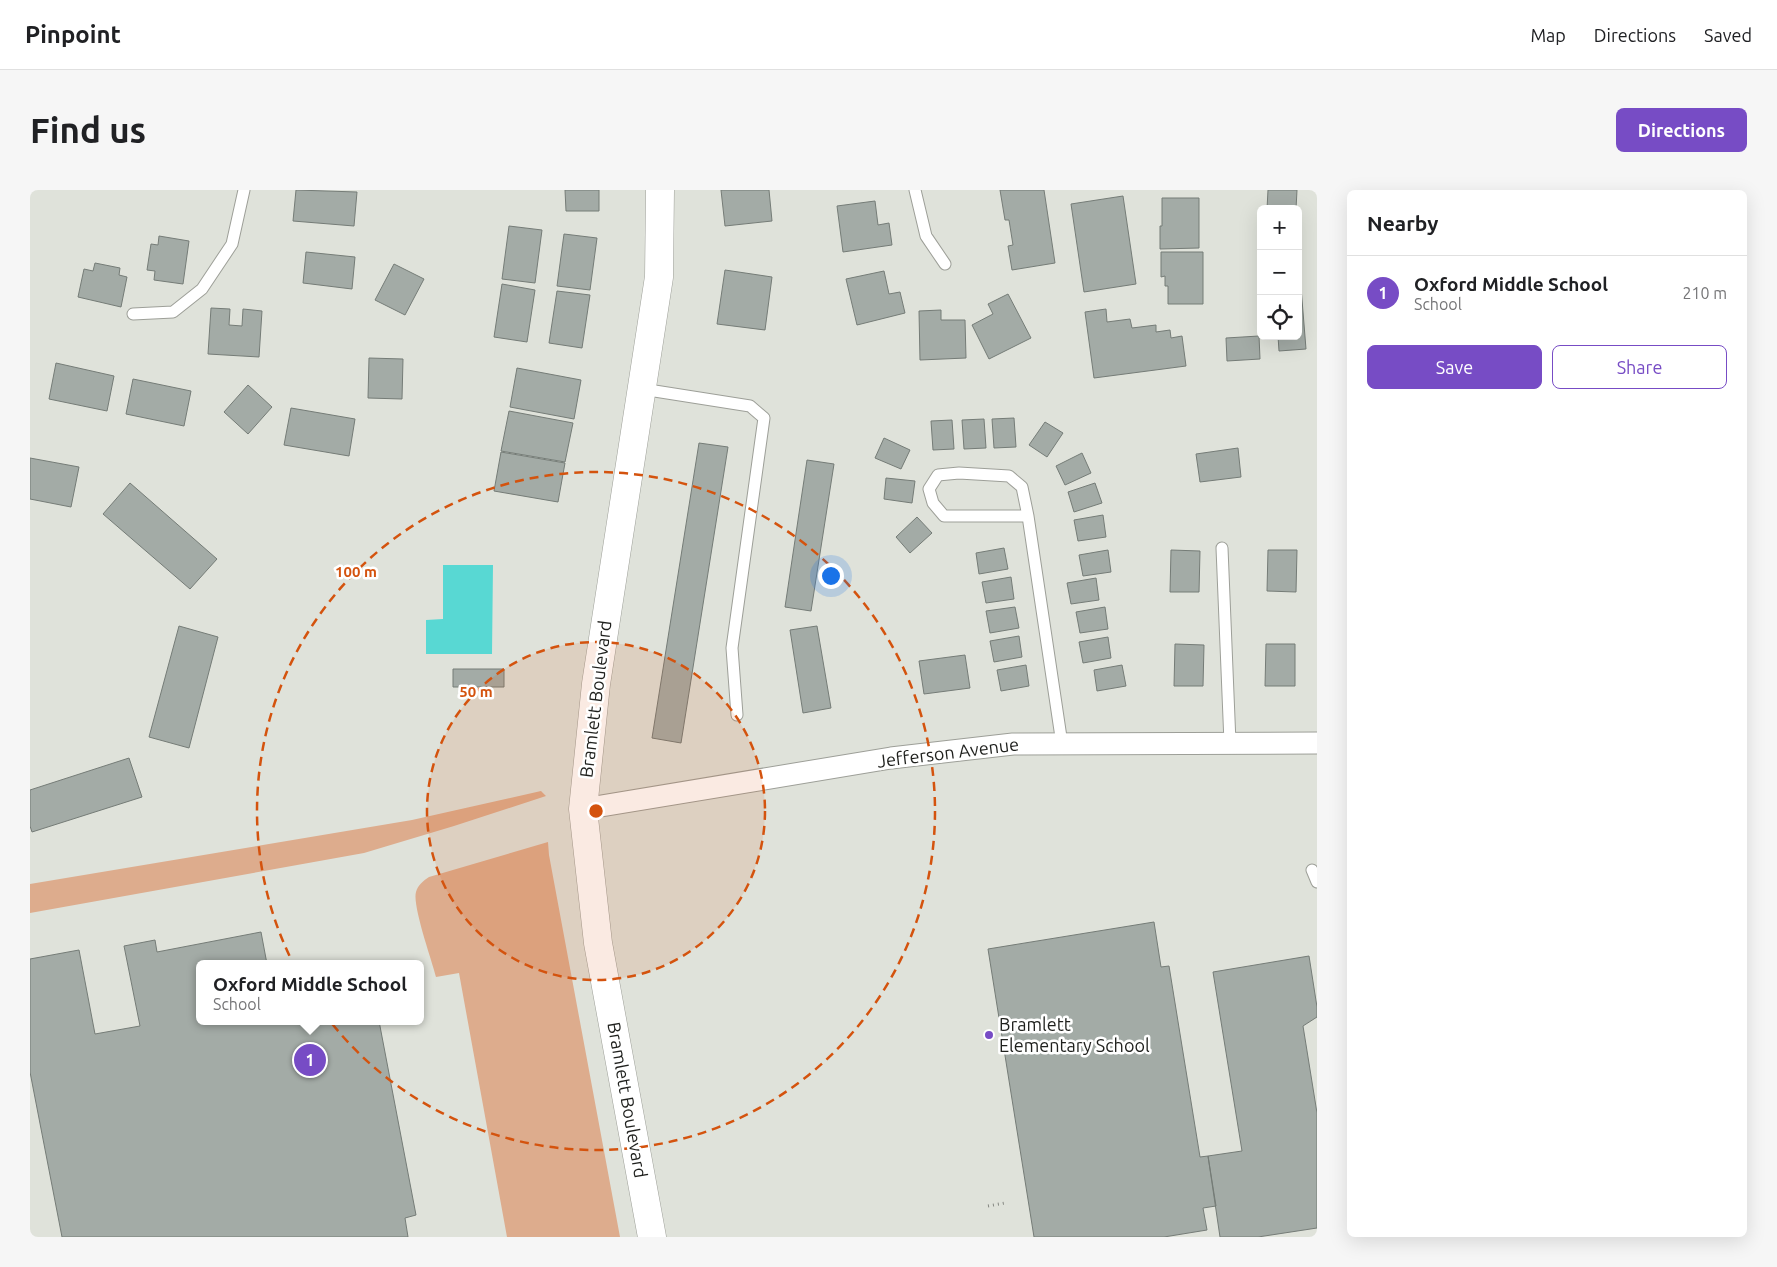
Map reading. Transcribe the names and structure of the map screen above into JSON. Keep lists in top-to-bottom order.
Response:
{
  "streets": {
    "street": ["Bramlett Boulevard", "Jefferson Avenue"]
  },
  "crossings": [
    ["Bramlett Boulevard", "Jefferson Avenue"]
  ],
  "places": ["Bramlett Elementary School"],
  "page": {
    "header": "Pinpoint",
    "nav": ["Map", "Directions", "Saved"],
    "buttons": [
      "Directions",
      ["Save", "Share"]
    ],
    "title": "Find us",
    "heading": "Nearby",
    "map_buttons": ["+", "−"],
    "list": [
      {
        "mark": "1",
        "name": "Oxford Middle School",
        "note": "School",
        "value": "210 m"
      }
    ],
    "popup": ["Oxford Middle School", "School"],
    "pins": "1"
  },
  "rings": ["100 m", "50 m"]
}
